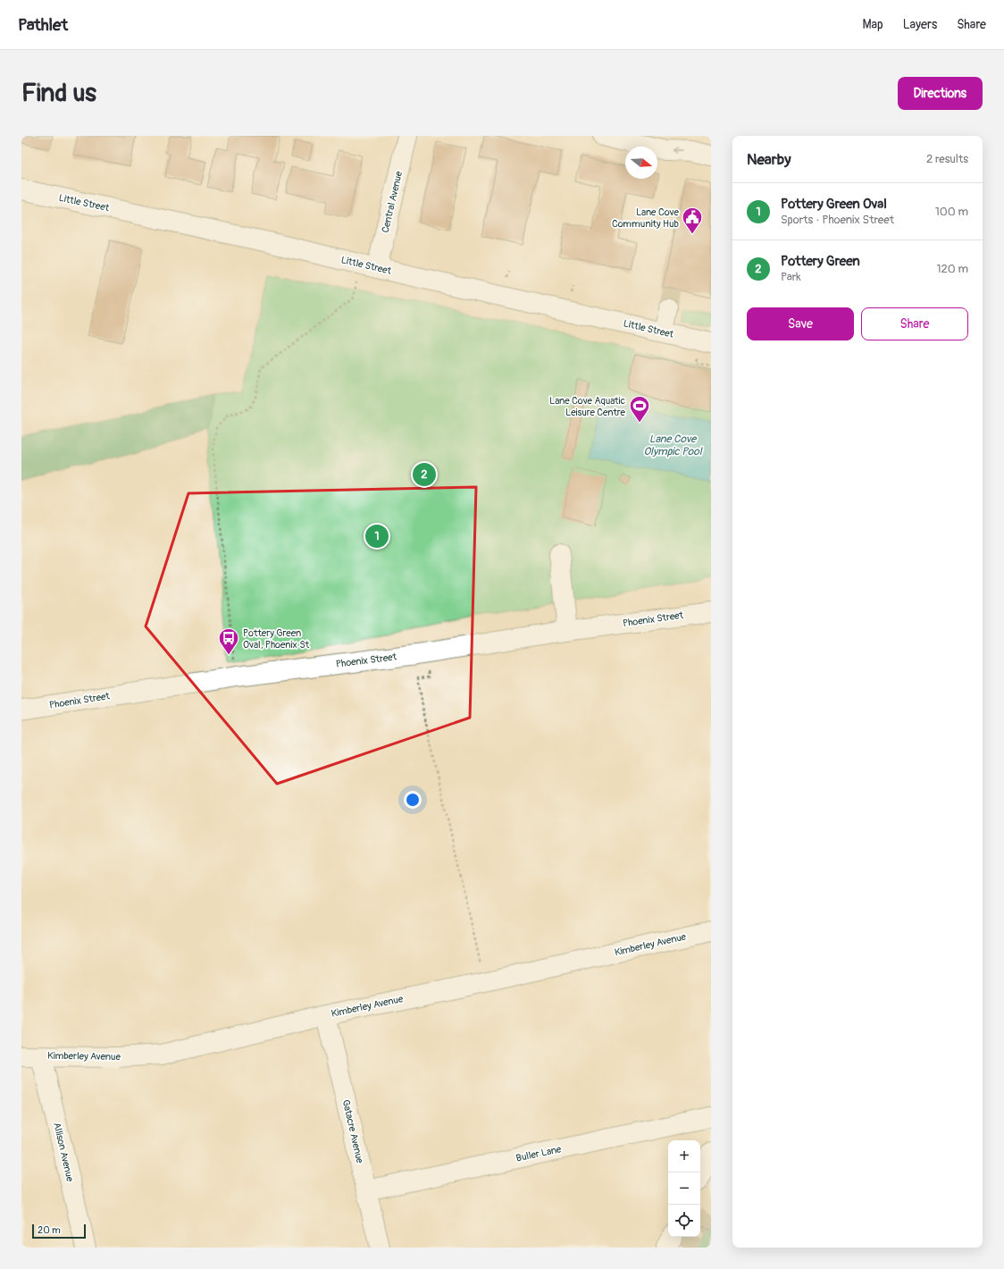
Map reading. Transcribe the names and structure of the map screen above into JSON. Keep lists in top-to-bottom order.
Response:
{
  "streets": {
    "street": [
      "Central Avenue",
      "Little Street",
      "Phoenix Street",
      "Kimberley Avenue",
      "Gatacre Avenue",
      "Allison Avenue",
      "Buller Lane"
    ]
  },
  "crossings": [
    ["Central Avenue", "Little Street"],
    ["Kimberley Avenue", "Gatacre Avenue"],
    ["Kimberley Avenue", "Allison Avenue"],
    ["Gatacre Avenue", "Buller Lane"]
  ],
  "water": ["Lane Cove Olympic Pool"],
  "places": {
    "public building": ["Lane Cove Community Hub"],
    "sports": ["Lane Cove Aquatic Leisure Centre"],
    "bus stop": ["Pottery Green Oval, Phoenix St"]
  },
  "scale_bar": "20 m",
  "north": "right",
  "page": {
    "header": "Pathlet",
    "nav": ["Map", "Layers", "Share"],
    "buttons": [
      "Directions",
      ["Save", "Share"]
    ],
    "title": "Find us",
    "heading": ["Nearby", "2 results"],
    "list": [
      {
        "mark": "1",
        "name": "Pottery Green Oval",
        "note": "Sports · Phoenix Street",
        "value": "100 m"
      },
      {
        "mark": "2",
        "name": "Pottery Green",
        "note": "Park",
        "value": "120 m"
      }
    ],
    "pins": ["2", "1"],
    "map_buttons": ["+", "−"],
    "scale": "20 m"
  }
}
